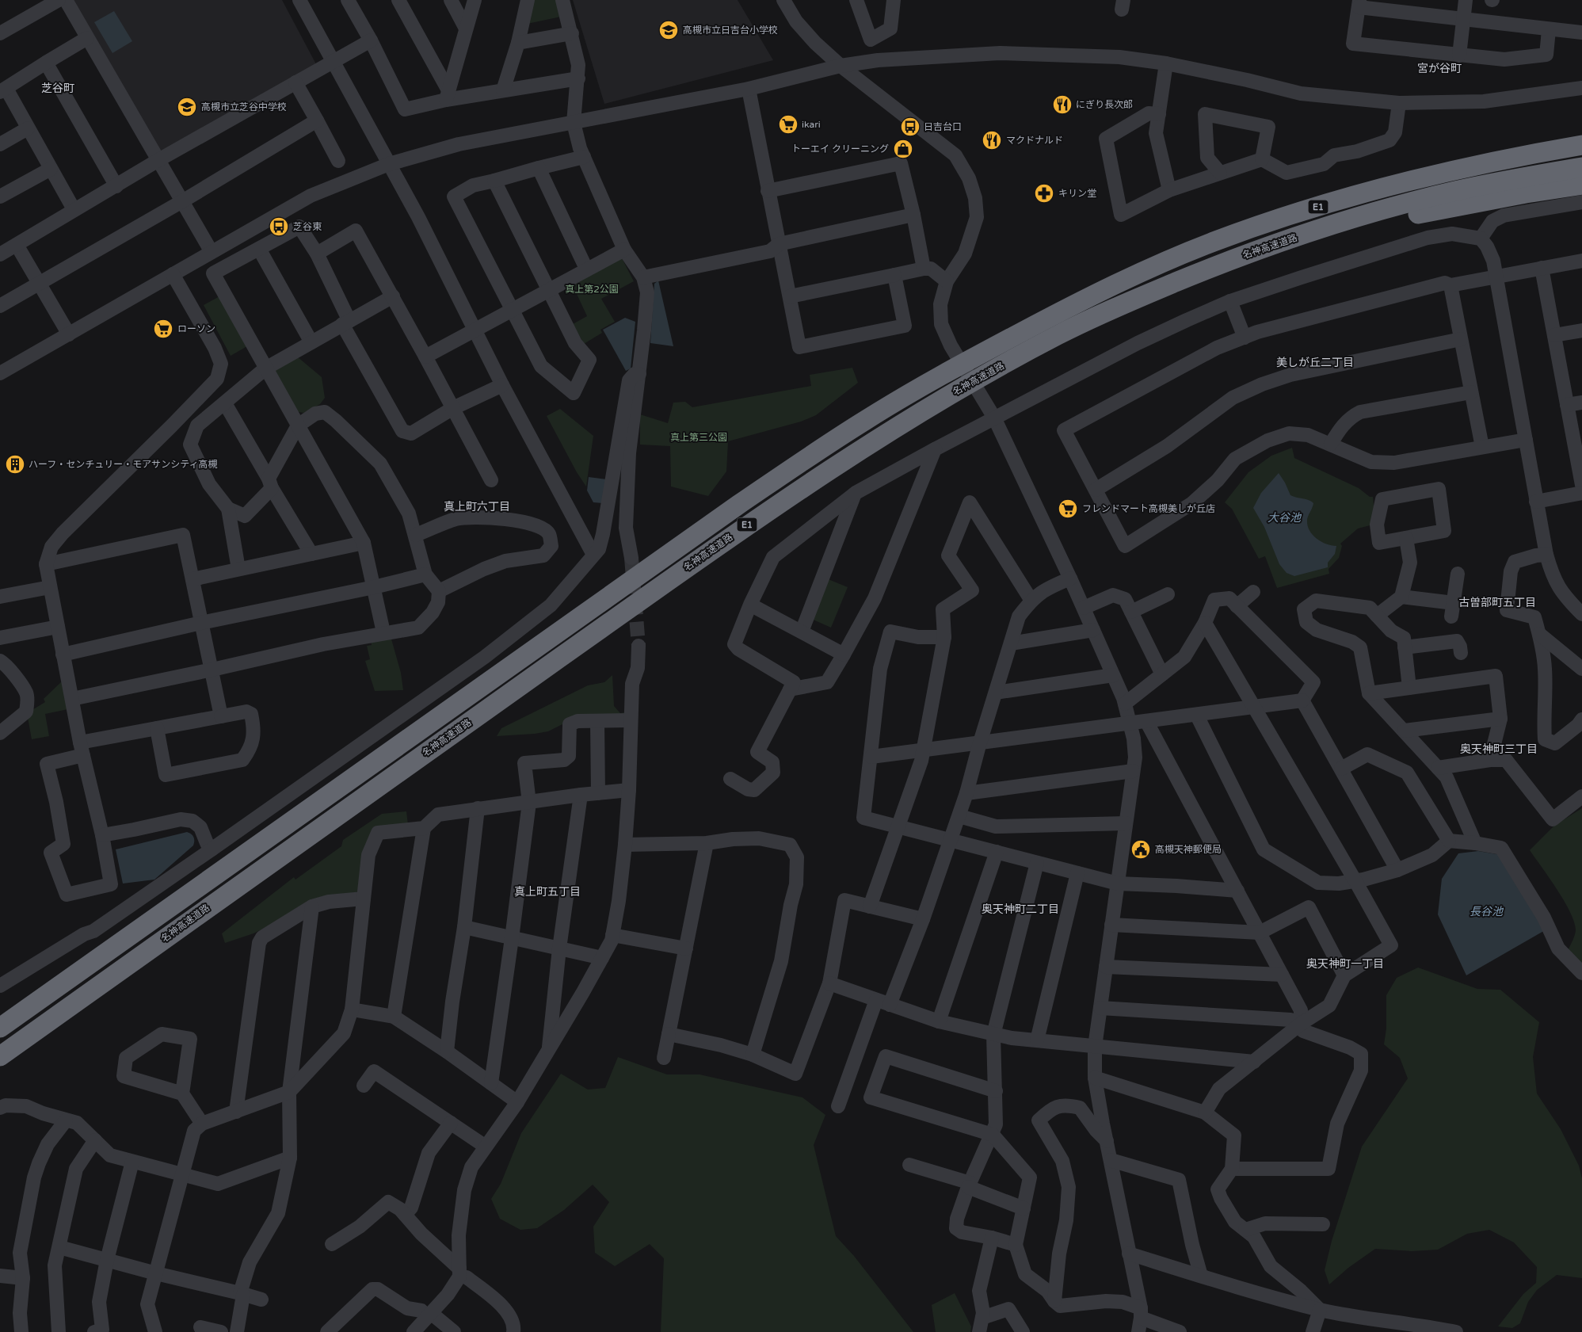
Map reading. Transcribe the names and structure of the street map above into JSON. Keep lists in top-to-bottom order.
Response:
{
  "streets": {
    "highway": ["E1", "名神高速道路"]
  },
  "districts": [
    "宮が谷町",
    "芝谷町",
    "美しが丘二丁目",
    "真上町六丁目",
    "古曽部町五丁目",
    "奥天神町三丁目",
    "真上町五丁目",
    "奥天神町二丁目",
    "奥天神町一丁目"
  ],
  "water": ["大谷池", "長谷池"],
  "parks": ["真上第2公園", "真上第三公園"],
  "places": {
    "school or university": ["高槻市立日吉台小学校", "高槻市立芝谷中学校"],
    "restaurant": ["にぎり長次郎", "マクドナルド"],
    "supermarket": ["ikari", "ローソン", "フレンドマート高槻美しが丘店"],
    "bus stop": ["日吉台口", "芝谷東"],
    "shop": ["トーエイ クリーニング"],
    "pharmacy": ["キリン堂"],
    "building": ["ハーフ・センチュリー・モアサンシティ高槻"],
    "public building": ["高槻天神郵便局"]
  }
}
